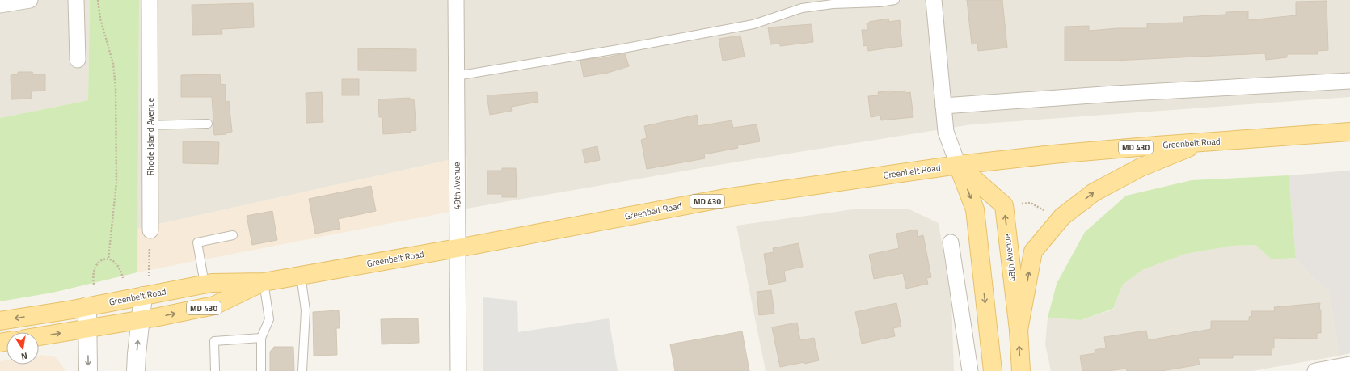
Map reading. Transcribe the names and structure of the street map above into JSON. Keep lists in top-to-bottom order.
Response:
{
  "streets": {
    "main road": ["Greenbelt Road", "MD 430", "48th Avenue"],
    "street": ["Rhode Island Avenue", "49th Avenue"]
  },
  "crossings": [
    ["Greenbelt Road", "MD 430"],
    ["Greenbelt Road", "49th Avenue"],
    ["Greenbelt Road", "48th Avenue"]
  ],
  "north": "bottom"
}
